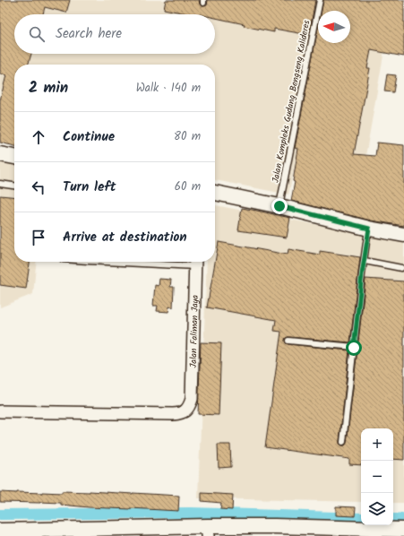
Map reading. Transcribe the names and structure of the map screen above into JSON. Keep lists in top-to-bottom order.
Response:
{
  "streets": {
    "street": ["Jalan Faliman Jaya"],
    "lane": ["Jalan Kompleks Gudang Bengseng Kalideres"]
  },
  "north": "left",
  "page": {
    "search": "Search here",
    "heading": ["2 min", "Walk · 140 m"],
    "list": [
      ["Continue", "80 m"],
      ["Turn left", "60 m"],
      "Arrive at destination"
    ],
    "map_buttons": ["+", "−"]
  }
}
